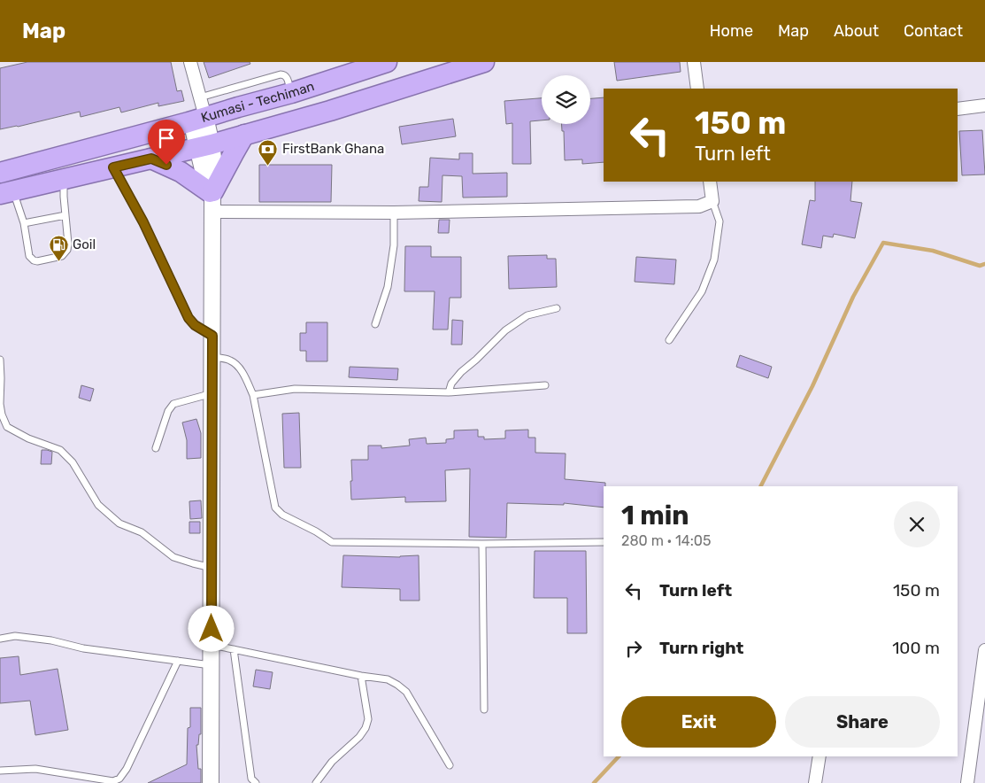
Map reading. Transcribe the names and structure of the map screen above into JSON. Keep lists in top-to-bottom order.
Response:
{
  "streets": {
    "highway": ["Kumasi - Techiman"]
  },
  "places": {
    "bank": ["FirstBank Ghana"],
    "fuel station": ["Goil"]
  },
  "page": {
    "header": "Map",
    "nav": [
      "Home",
      "Map",
      "About",
      "Contact"
    ],
    "turn": ["150 m", "Turn left"],
    "heading": ["1 min", "280 m · 14:05"],
    "list": [
      {
        "name": "Turn left",
        "value": "150 m"
      },
      {
        "name": "Turn right",
        "value": "100 m"
      }
    ],
    "buttons": ["Exit", "Share"]
  }
}
